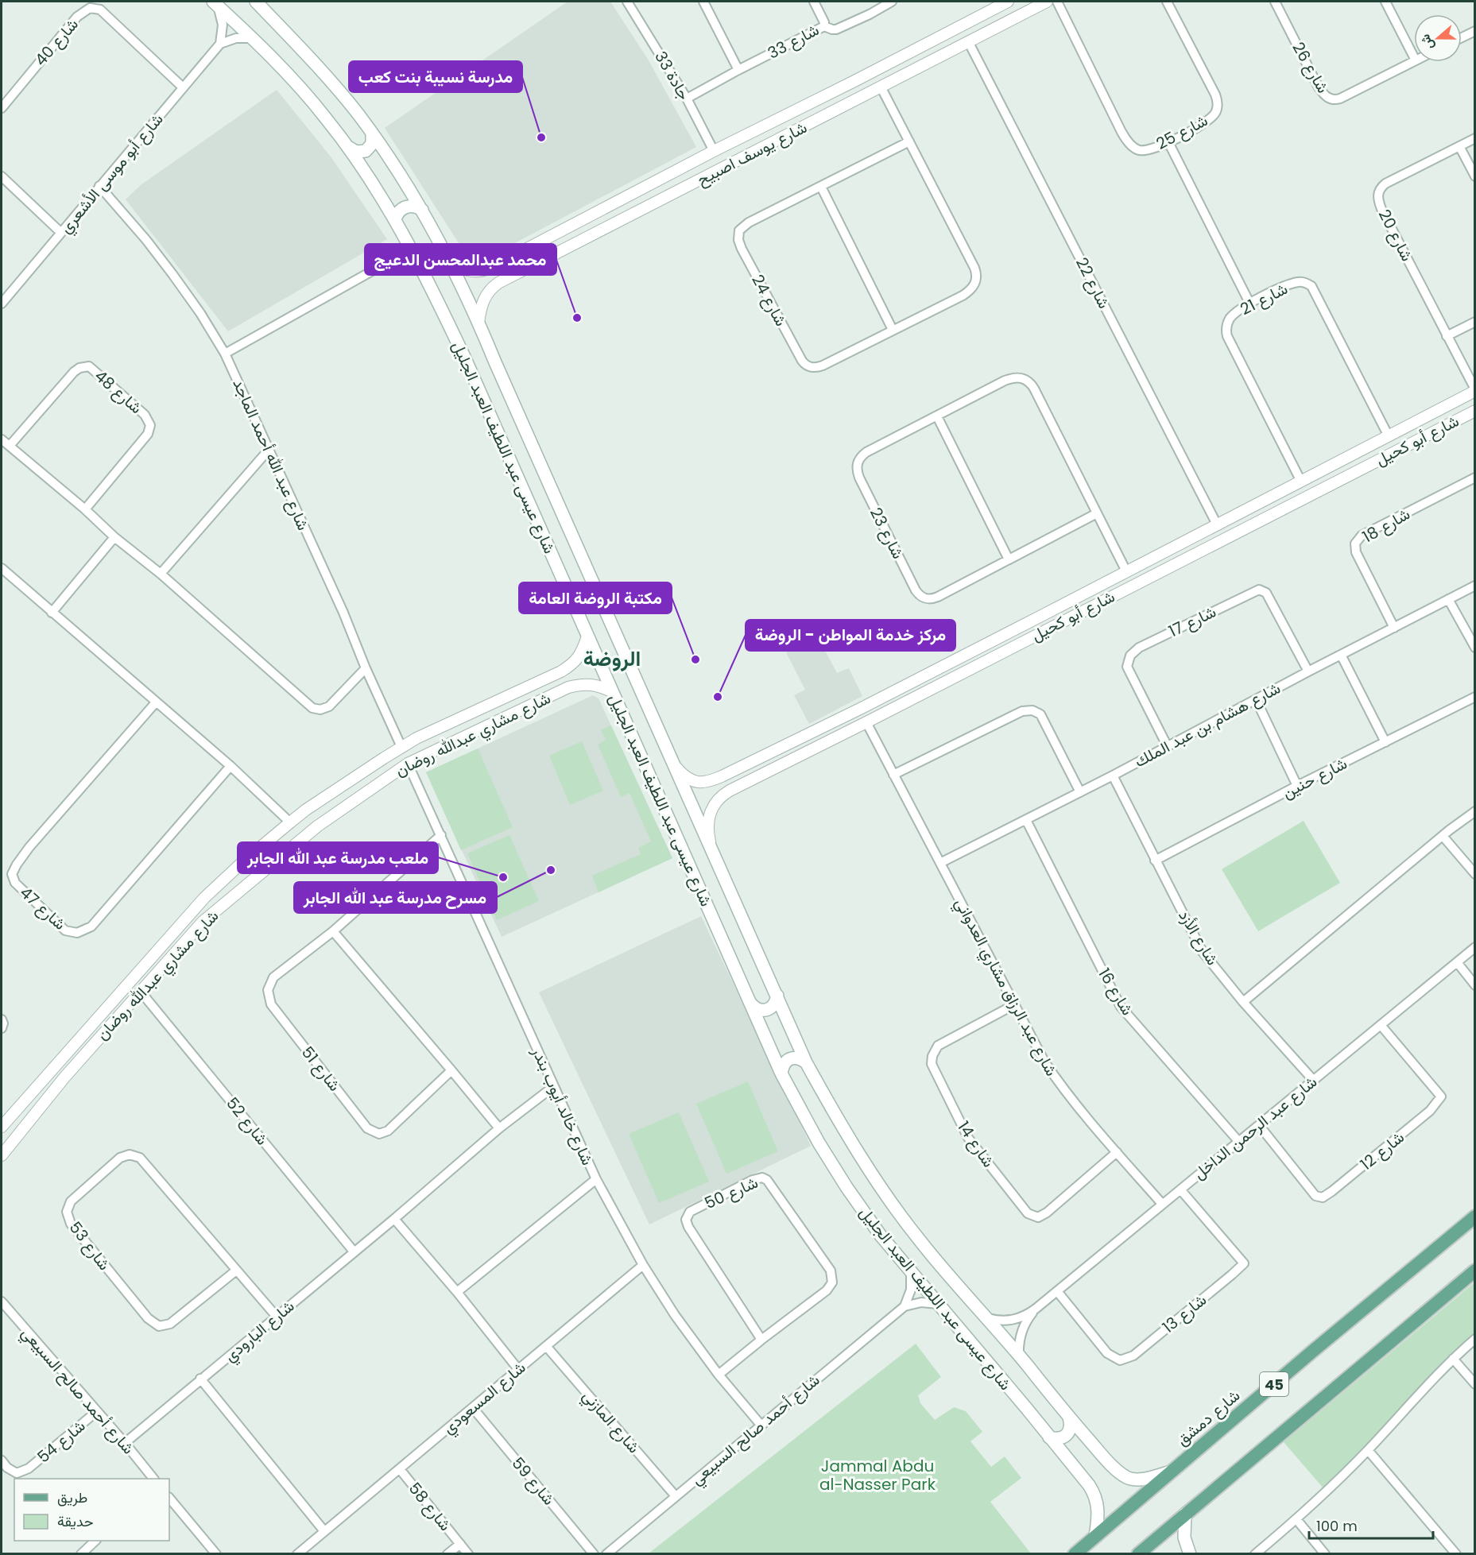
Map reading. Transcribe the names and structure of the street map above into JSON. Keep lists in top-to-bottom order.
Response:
{
  "streets": {
    "main road": ["شارع عيسى عبد اللطيف العبد الجليل", "45", "شارع دمشق"],
    "street": [
      "شارع 33",
      "شارع 40",
      "شارع 26",
      "جادة 33",
      "شارع 25",
      "شارع يوسف اصبيح",
      "شارع أبو موسى الأشعري",
      "شارع 20",
      "شارع 22",
      "شارع 21",
      "شارع 24",
      "شارع 48",
      "شارع أبو كحيل",
      "شارع عبد الله أحمد الماجد",
      "شارع 18",
      "شارع 23",
      "شارع 17",
      "شارع هشام بن عبد الملك",
      "شارع مشاري عبدالله روضان",
      "شارع حنين",
      "شارع 47",
      "شارع الأزد",
      "شارع عبد الرزاق مشاري العدواني",
      "شارع 16",
      "شارع 51",
      "شارع خالد أيوب بندر",
      "شارع 52",
      "شارع عبد الرحمن الداخل",
      "شارع 14",
      "شارع 12",
      "شارع 50",
      "شارع 53",
      "شارع 13",
      "شارع البارودي",
      "شارع أحمد صالح السبيعي",
      "شارع المسعودي",
      "شارع المازني",
      "شارع 54",
      "شارع 59",
      "شارع 58"
    ]
  },
  "crossings": [
    ["شارع 33", "جادة 33"],
    ["شارع 40", "شارع أبو موسى الأشعري"],
    ["جادة 33", "شارع يوسف اصبيح"],
    ["شارع يوسف اصبيح", "شارع 22"],
    ["شارع يوسف اصبيح", "شارع 24"],
    ["شارع يوسف اصبيح", "شارع عيسى عبد اللطيف العبد الجليل"],
    ["شارع أبو موسى الأشعري", "شارع عبد الله أحمد الماجد"],
    ["شارع 20", "شارع أبو كحيل"],
    ["شارع 22", "شارع أبو كحيل"],
    ["شارع 21", "شارع أبو كحيل"],
    ["شارع أبو كحيل", "شارع عيسى عبد اللطيف العبد الجليل"],
    ["شارع أبو كحيل", "شارع 23"],
    ["شارع أبو كحيل", "شارع عبد الرزاق مشاري العدواني"],
    ["شارع عيسى عبد اللطيف العبد الجليل", "شارع مشاري عبدالله روضان"],
    ["شارع عيسى عبد اللطيف العبد الجليل", "شارع عبد الرحمن الداخل"],
    ["شارع عيسى عبد اللطيف العبد الجليل", "شارع دمشق"],
    ["شارع عبد الله أحمد الماجد", "شارع مشاري عبدالله روضان"],
    ["شارع 18", "شارع هشام بن عبد الملك"],
    ["شارع 17", "شارع هشام بن عبد الملك"],
    ["شارع هشام بن عبد الملك", "شارع الأزد"],
    ["شارع هشام بن عبد الملك", "شارع عبد الرزاق مشاري العدواني"],
    ["شارع هشام بن عبد الملك", "شارع 16"],
    ["شارع مشاري عبدالله روضان", "شارع خالد أيوب بندر"],
    ["شارع مشاري عبدالله روضان", "شارع 52"],
    ["شارع حنين", "شارع الأزد"],
    ["شارع الأزد", "شارع عبد الرحمن الداخل"],
    ["شارع عبد الرزاق مشاري العدواني", "شارع عبد الرحمن الداخل"],
    ["شارع عبد الرزاق مشاري العدواني", "شارع 14"],
    ["شارع 16", "شارع عبد الرحمن الداخل"],
    ["شارع 51", "شارع خالد أيوب بندر"],
    ["شارع خالد أيوب بندر", "شارع 50"],
    ["شارع خالد أيوب بندر", "شارع البارودي"],
    ["شارع خالد أيوب بندر", "شارع أحمد صالح السبيعي"],
    ["شارع خالد أيوب بندر", "شارع المسعودي"],
    ["شارع 52", "شارع البارودي"],
    ["شارع عبد الرحمن الداخل", "شارع 12"],
    ["شارع عبد الرحمن الداخل", "شارع 13"],
    ["شارع 53", "شارع البارودي"],
    ["شارع البارودي", "شارع أحمد صالح السبيعي"],
    ["شارع أحمد صالح السبيعي", "شارع المازني"],
    ["شارع أحمد صالح السبيعي", "شارع 54"],
    ["شارع المسعودي", "شارع المازني"],
    ["شارع المسعودي", "شارع 59"],
    ["شارع المسعودي", "شارع 58"]
  ],
  "districts": ["الروضة"],
  "parks": ["Jammal Abdu al-Nasser Park"],
  "places": [
    "مدرسة نسيبة بنت كعب",
    "محمد عبدالمحسن الدعيج",
    "مكتبة الروضة العامة",
    "مركز خدمة المواطن - الروضة",
    "مسرح مدرسة عبد الله الجابر",
    "ملعب مدرسة عبد الله الجابر"
  ],
  "legend": ["طريق", "حديقة"],
  "scale_bar": "100 m",
  "north": "left"
}
